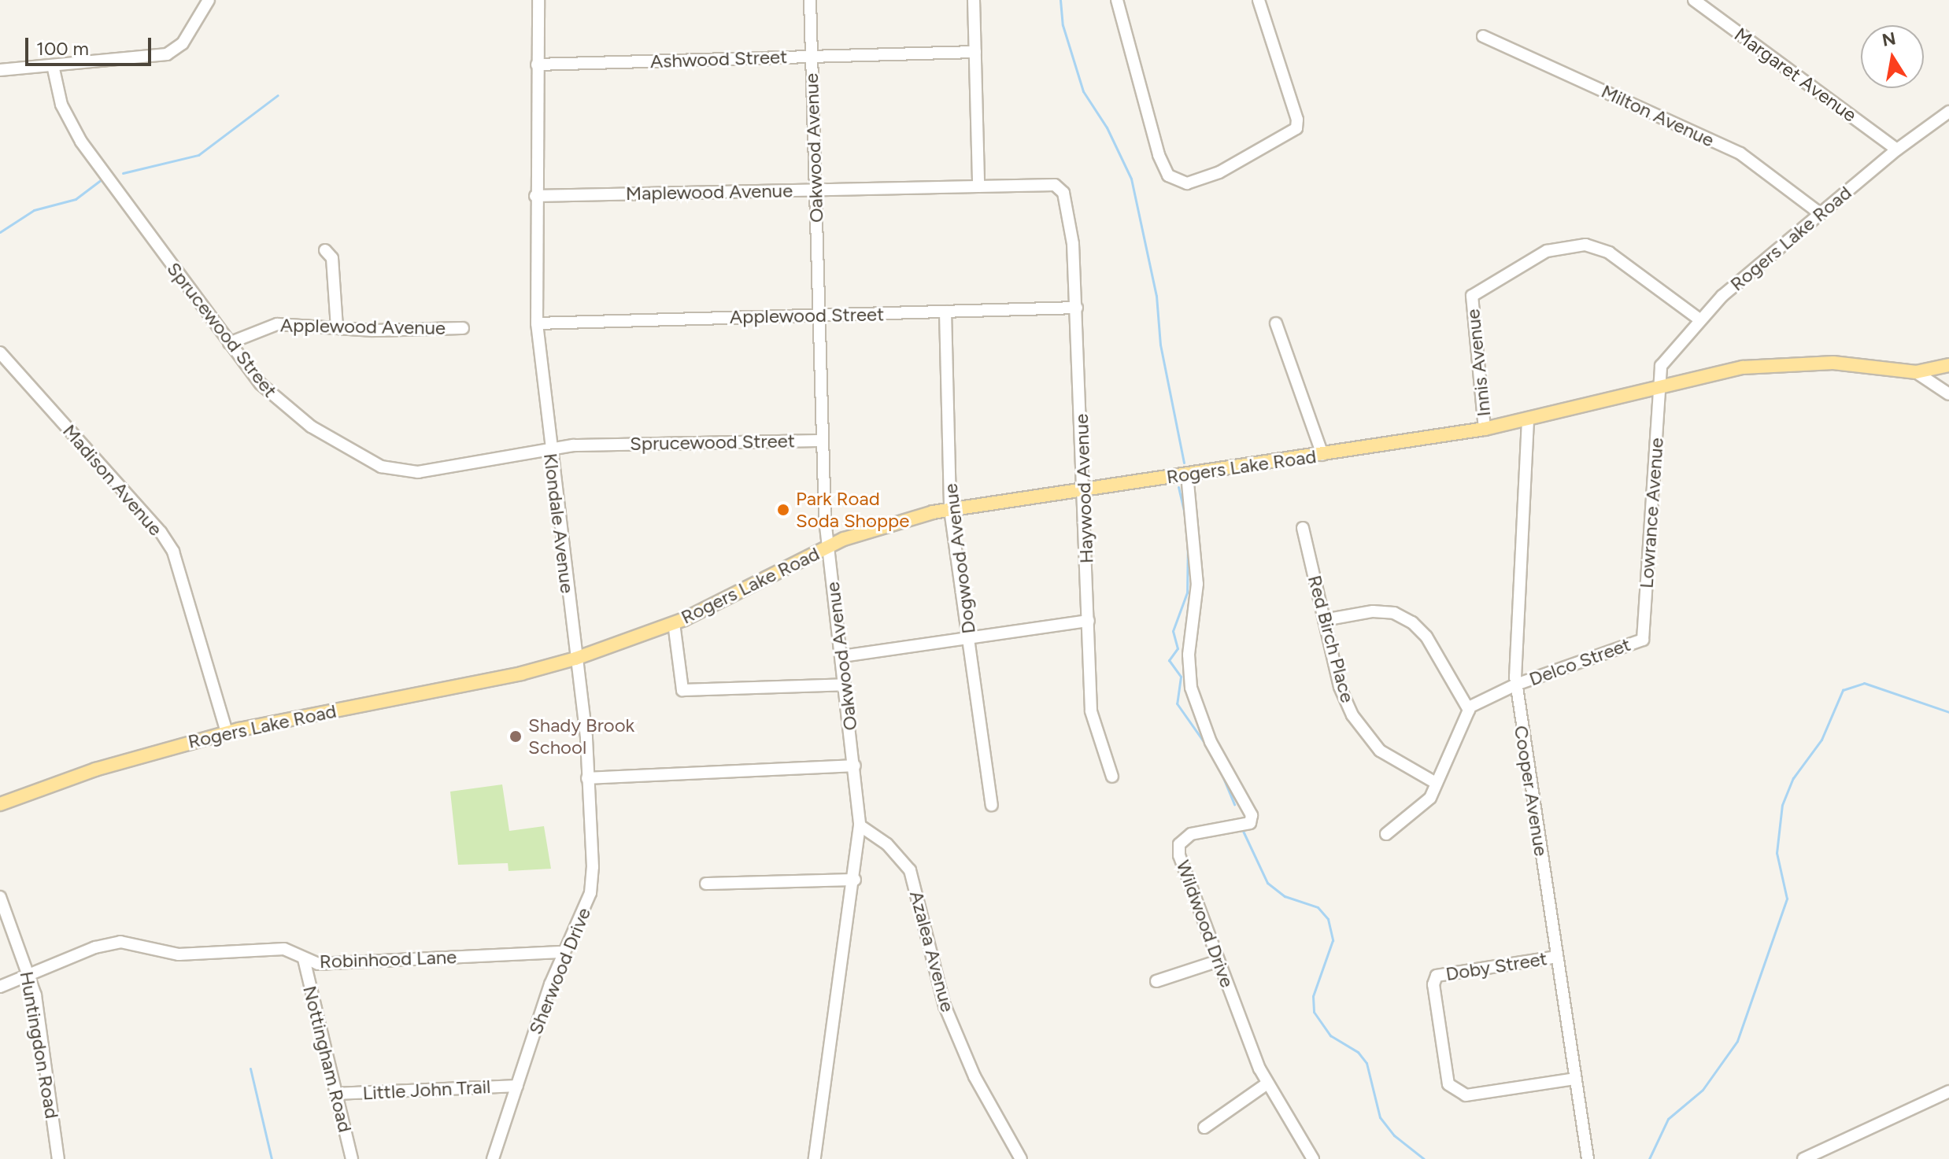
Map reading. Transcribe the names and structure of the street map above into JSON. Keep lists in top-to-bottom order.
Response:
{
  "streets": {
    "main road": ["Rogers Lake Road"],
    "street": [
      "Ashwood Street",
      "Margaret Avenue",
      "Milton Avenue",
      "Oakwood Avenue",
      "Maplewood Avenue",
      "Applewood Street",
      "Applewood Avenue",
      "Sprucewood Street",
      "Innis Avenue",
      "Madison Avenue",
      "Haywood Avenue",
      "Lowrance Avenue",
      "Klondale Avenue",
      "Dogwood Avenue",
      "Red Birch Place",
      "Delco Street",
      "Cooper Avenue",
      "Wildwood Drive",
      "Azalea Avenue",
      "Robinhood Lane",
      "Doby Street",
      "Sherwood Drive",
      "Huntingdon Road",
      "Nottingham Road",
      "Little John Trail"
    ]
  },
  "crossings": [
    ["Ashwood Street", "Oakwood Avenue"],
    ["Ashwood Street", "Klondale Avenue"],
    ["Margaret Avenue", "Rogers Lake Road"],
    ["Milton Avenue", "Rogers Lake Road"],
    ["Oakwood Avenue", "Maplewood Avenue"],
    ["Oakwood Avenue", "Rogers Lake Road"],
    ["Oakwood Avenue", "Applewood Street"],
    ["Oakwood Avenue", "Sprucewood Street"],
    ["Oakwood Avenue", "Azalea Avenue"],
    ["Maplewood Avenue", "Haywood Avenue"],
    ["Maplewood Avenue", "Klondale Avenue"],
    ["Rogers Lake Road", "Innis Avenue"],
    ["Rogers Lake Road", "Madison Avenue"],
    ["Rogers Lake Road", "Haywood Avenue"],
    ["Rogers Lake Road", "Lowrance Avenue"],
    ["Rogers Lake Road", "Klondale Avenue"],
    ["Rogers Lake Road", "Dogwood Avenue"],
    ["Rogers Lake Road", "Cooper Avenue"],
    ["Rogers Lake Road", "Wildwood Drive"],
    ["Applewood Street", "Haywood Avenue"],
    ["Applewood Street", "Klondale Avenue"],
    ["Applewood Street", "Dogwood Avenue"],
    ["Applewood Avenue", "Sprucewood Street"],
    ["Sprucewood Street", "Klondale Avenue"],
    ["Lowrance Avenue", "Delco Street"],
    ["Klondale Avenue", "Sherwood Drive"],
    ["Delco Street", "Cooper Avenue"],
    ["Cooper Avenue", "Doby Street"],
    ["Robinhood Lane", "Sherwood Drive"],
    ["Robinhood Lane", "Huntingdon Road"],
    ["Robinhood Lane", "Nottingham Road"],
    ["Sherwood Drive", "Little John Trail"],
    ["Nottingham Road", "Little John Trail"]
  ],
  "places": ["Park Road Soda Shoppe", "Shady Brook School"],
  "scale_bar": "100 m",
  "north": "top"
}
